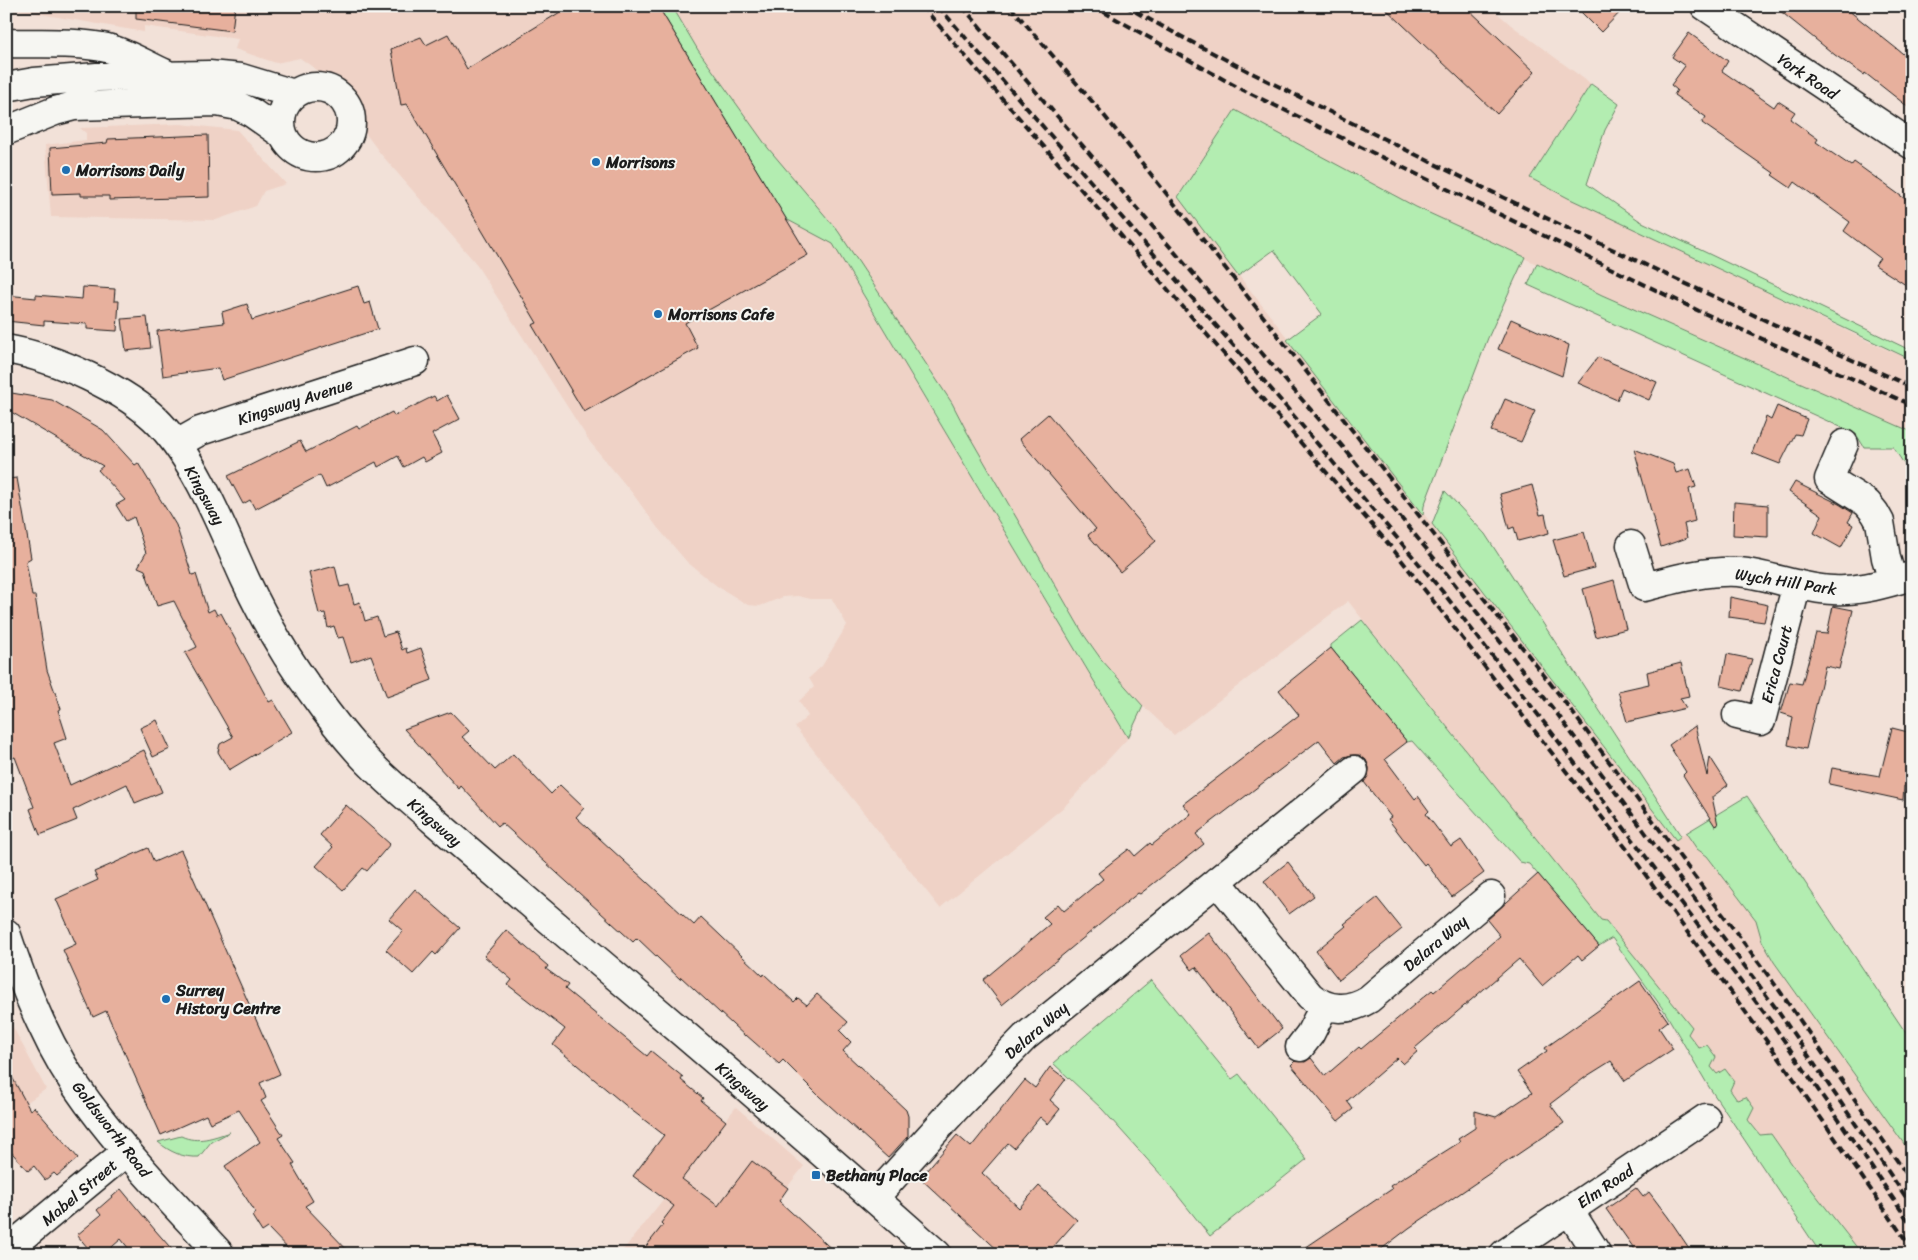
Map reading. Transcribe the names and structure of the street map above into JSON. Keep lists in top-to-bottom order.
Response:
{
  "streets": {
    "street": [
      "York Road",
      "Kingsway Avenue",
      "Kingsway",
      "Wych Hill Park",
      "Erica Court",
      "Delara Way",
      "Goldsworth Road",
      "Elm Road",
      "Mabel Street"
    ]
  },
  "crossings": [
    ["Kingsway Avenue", "Kingsway"],
    ["Kingsway", "Delara Way"],
    ["Wych Hill Park", "Erica Court"],
    ["Goldsworth Road", "Mabel Street"]
  ],
  "places": {
    "other": [
      "Morrisons",
      "Morrisons Daily",
      "Morrisons Cafe",
      "Surrey History Centre"
    ],
    "transit": ["Bethany Place"]
  }
}
